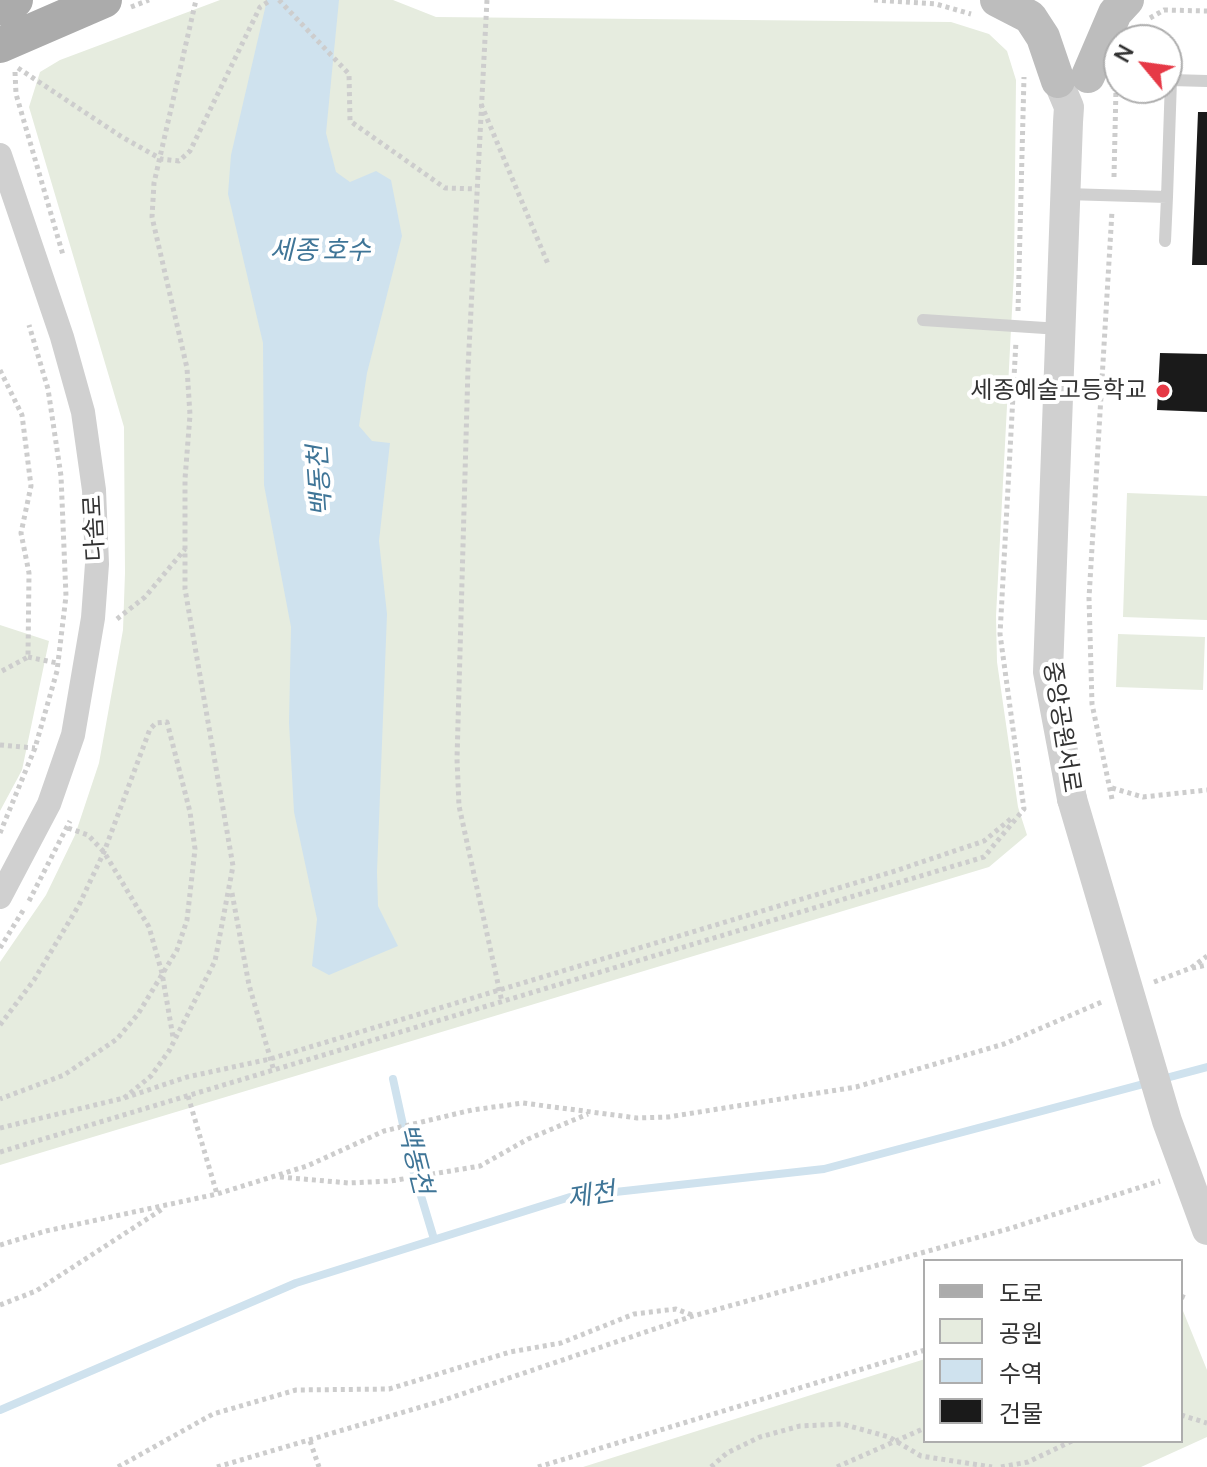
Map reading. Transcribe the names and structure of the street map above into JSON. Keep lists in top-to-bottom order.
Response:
{
  "streets": {
    "street": ["다솜로", "중앙공원서로"]
  },
  "water": ["세종 호수", "백동천", "제천"],
  "places": ["세종예술고등학교"],
  "legend": [
    "도로",
    "공원",
    "수역",
    "건물"
  ],
  "north": "top left"
}
